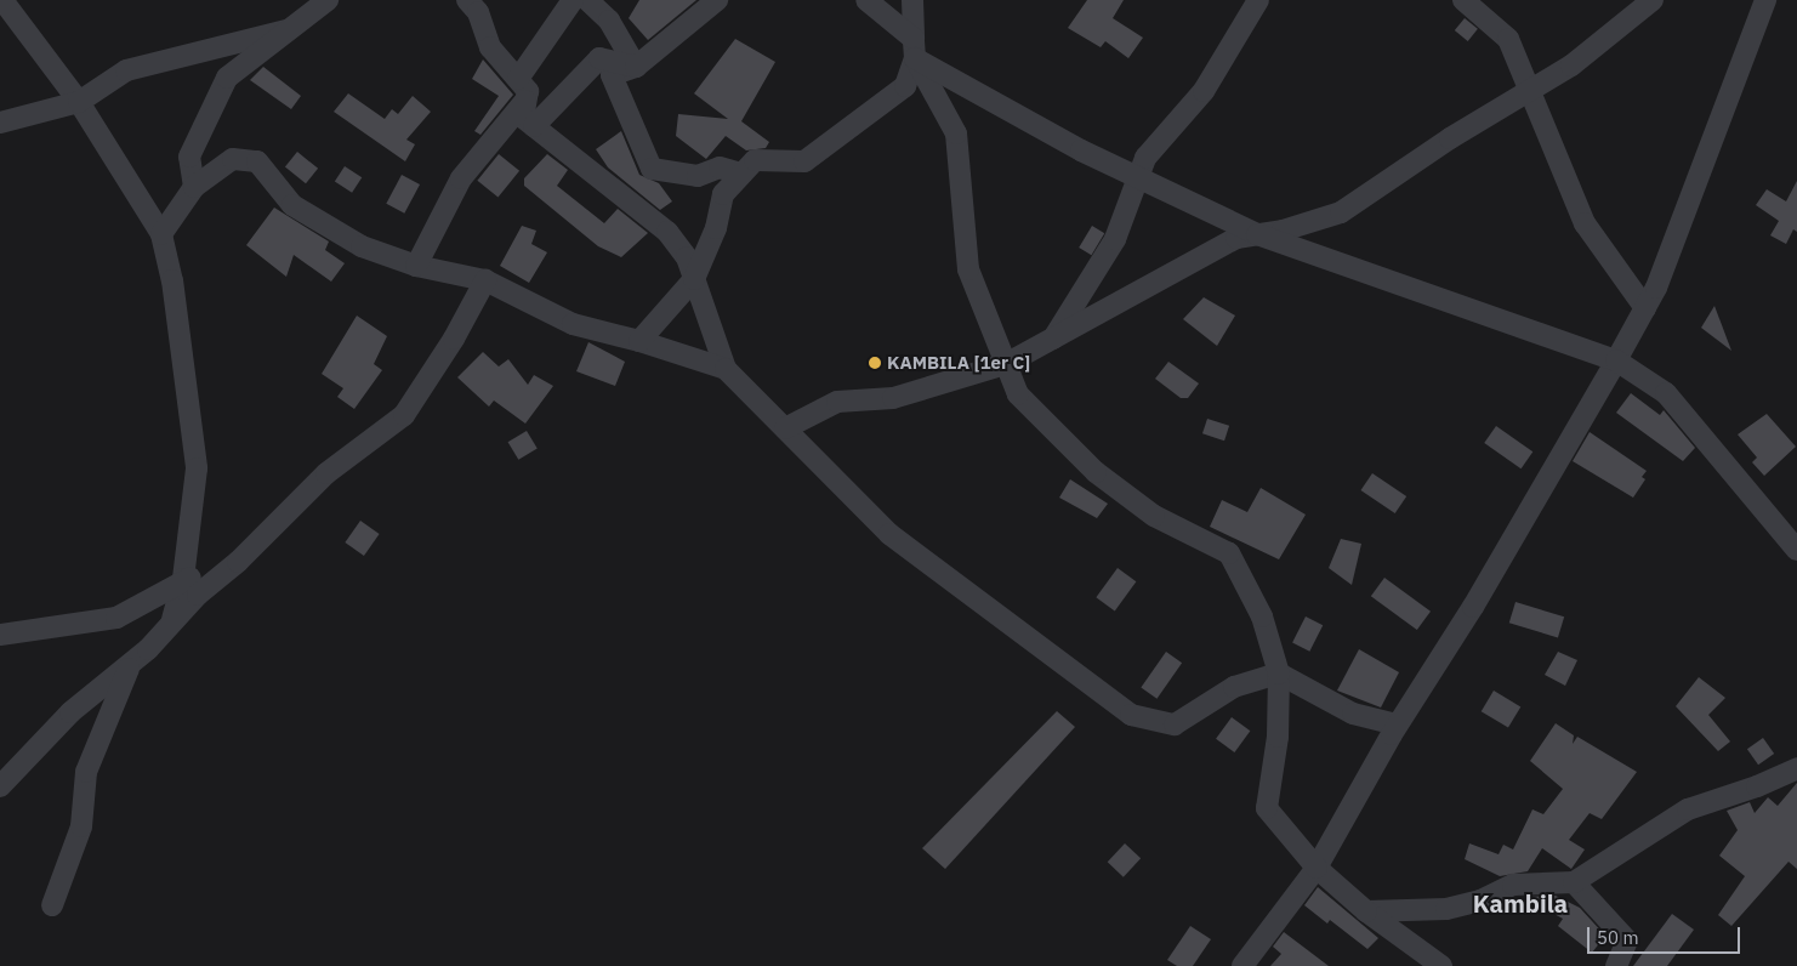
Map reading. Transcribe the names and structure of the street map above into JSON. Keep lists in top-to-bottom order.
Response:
{
  "districts": ["Kambila"],
  "places": ["KAMBILA [1er C]"],
  "scale_bar": "50 m"
}
